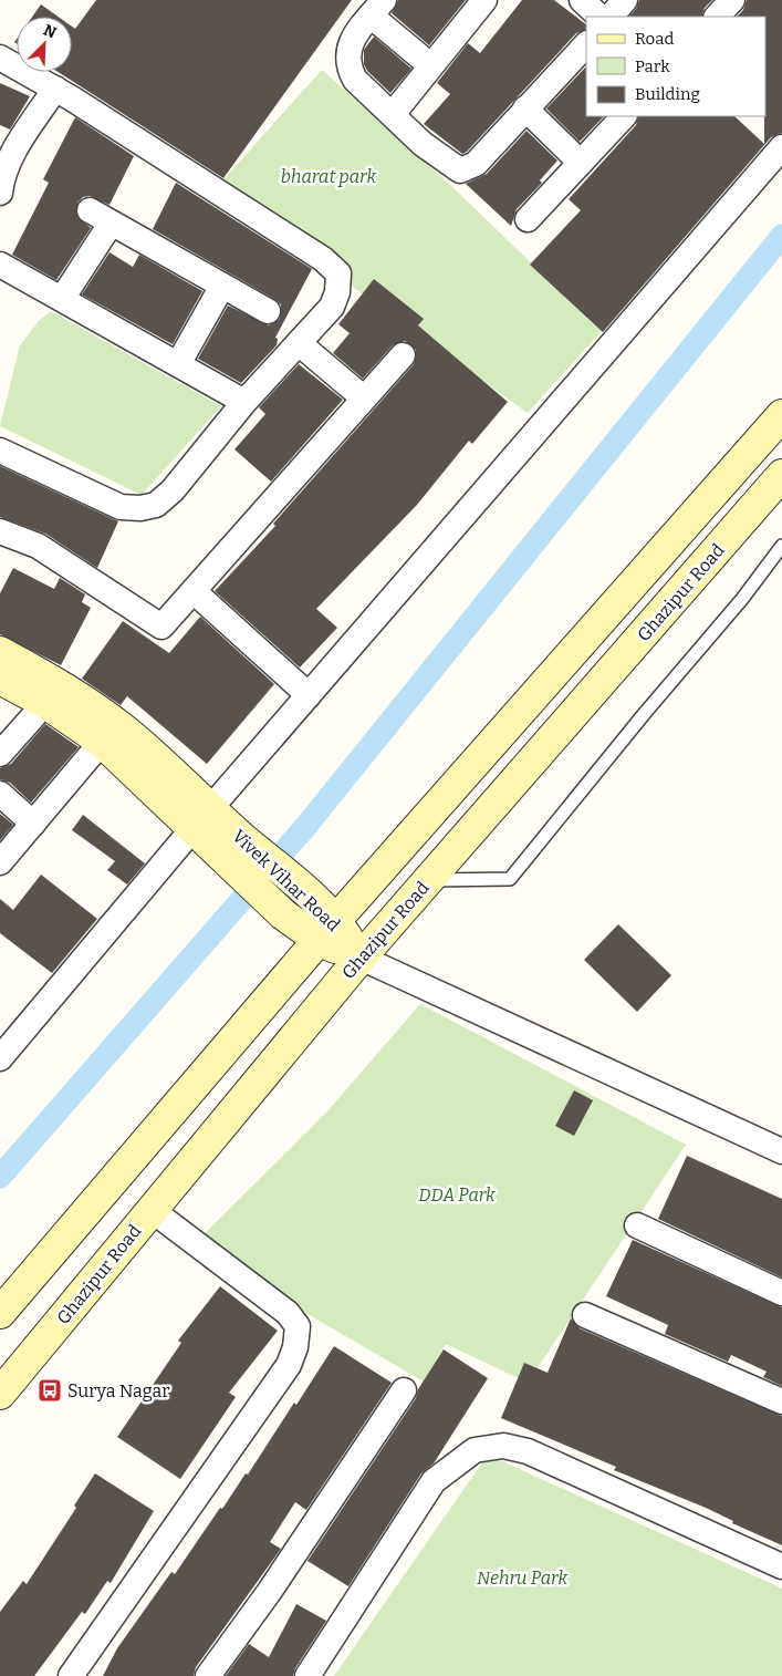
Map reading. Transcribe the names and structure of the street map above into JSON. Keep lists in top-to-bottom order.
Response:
{
  "streets": {
    "main road": ["Ghazipur Road", "Vivek Vihar Road"]
  },
  "crossings": [
    ["Ghazipur Road", "Vivek Vihar Road"]
  ],
  "parks": ["bharat park", "DDA Park", "Nehru Park"],
  "places": {
    "bus stop": ["Surya Nagar"]
  },
  "legend": ["Road", "Park", "Building"],
  "north": "top right"
}
